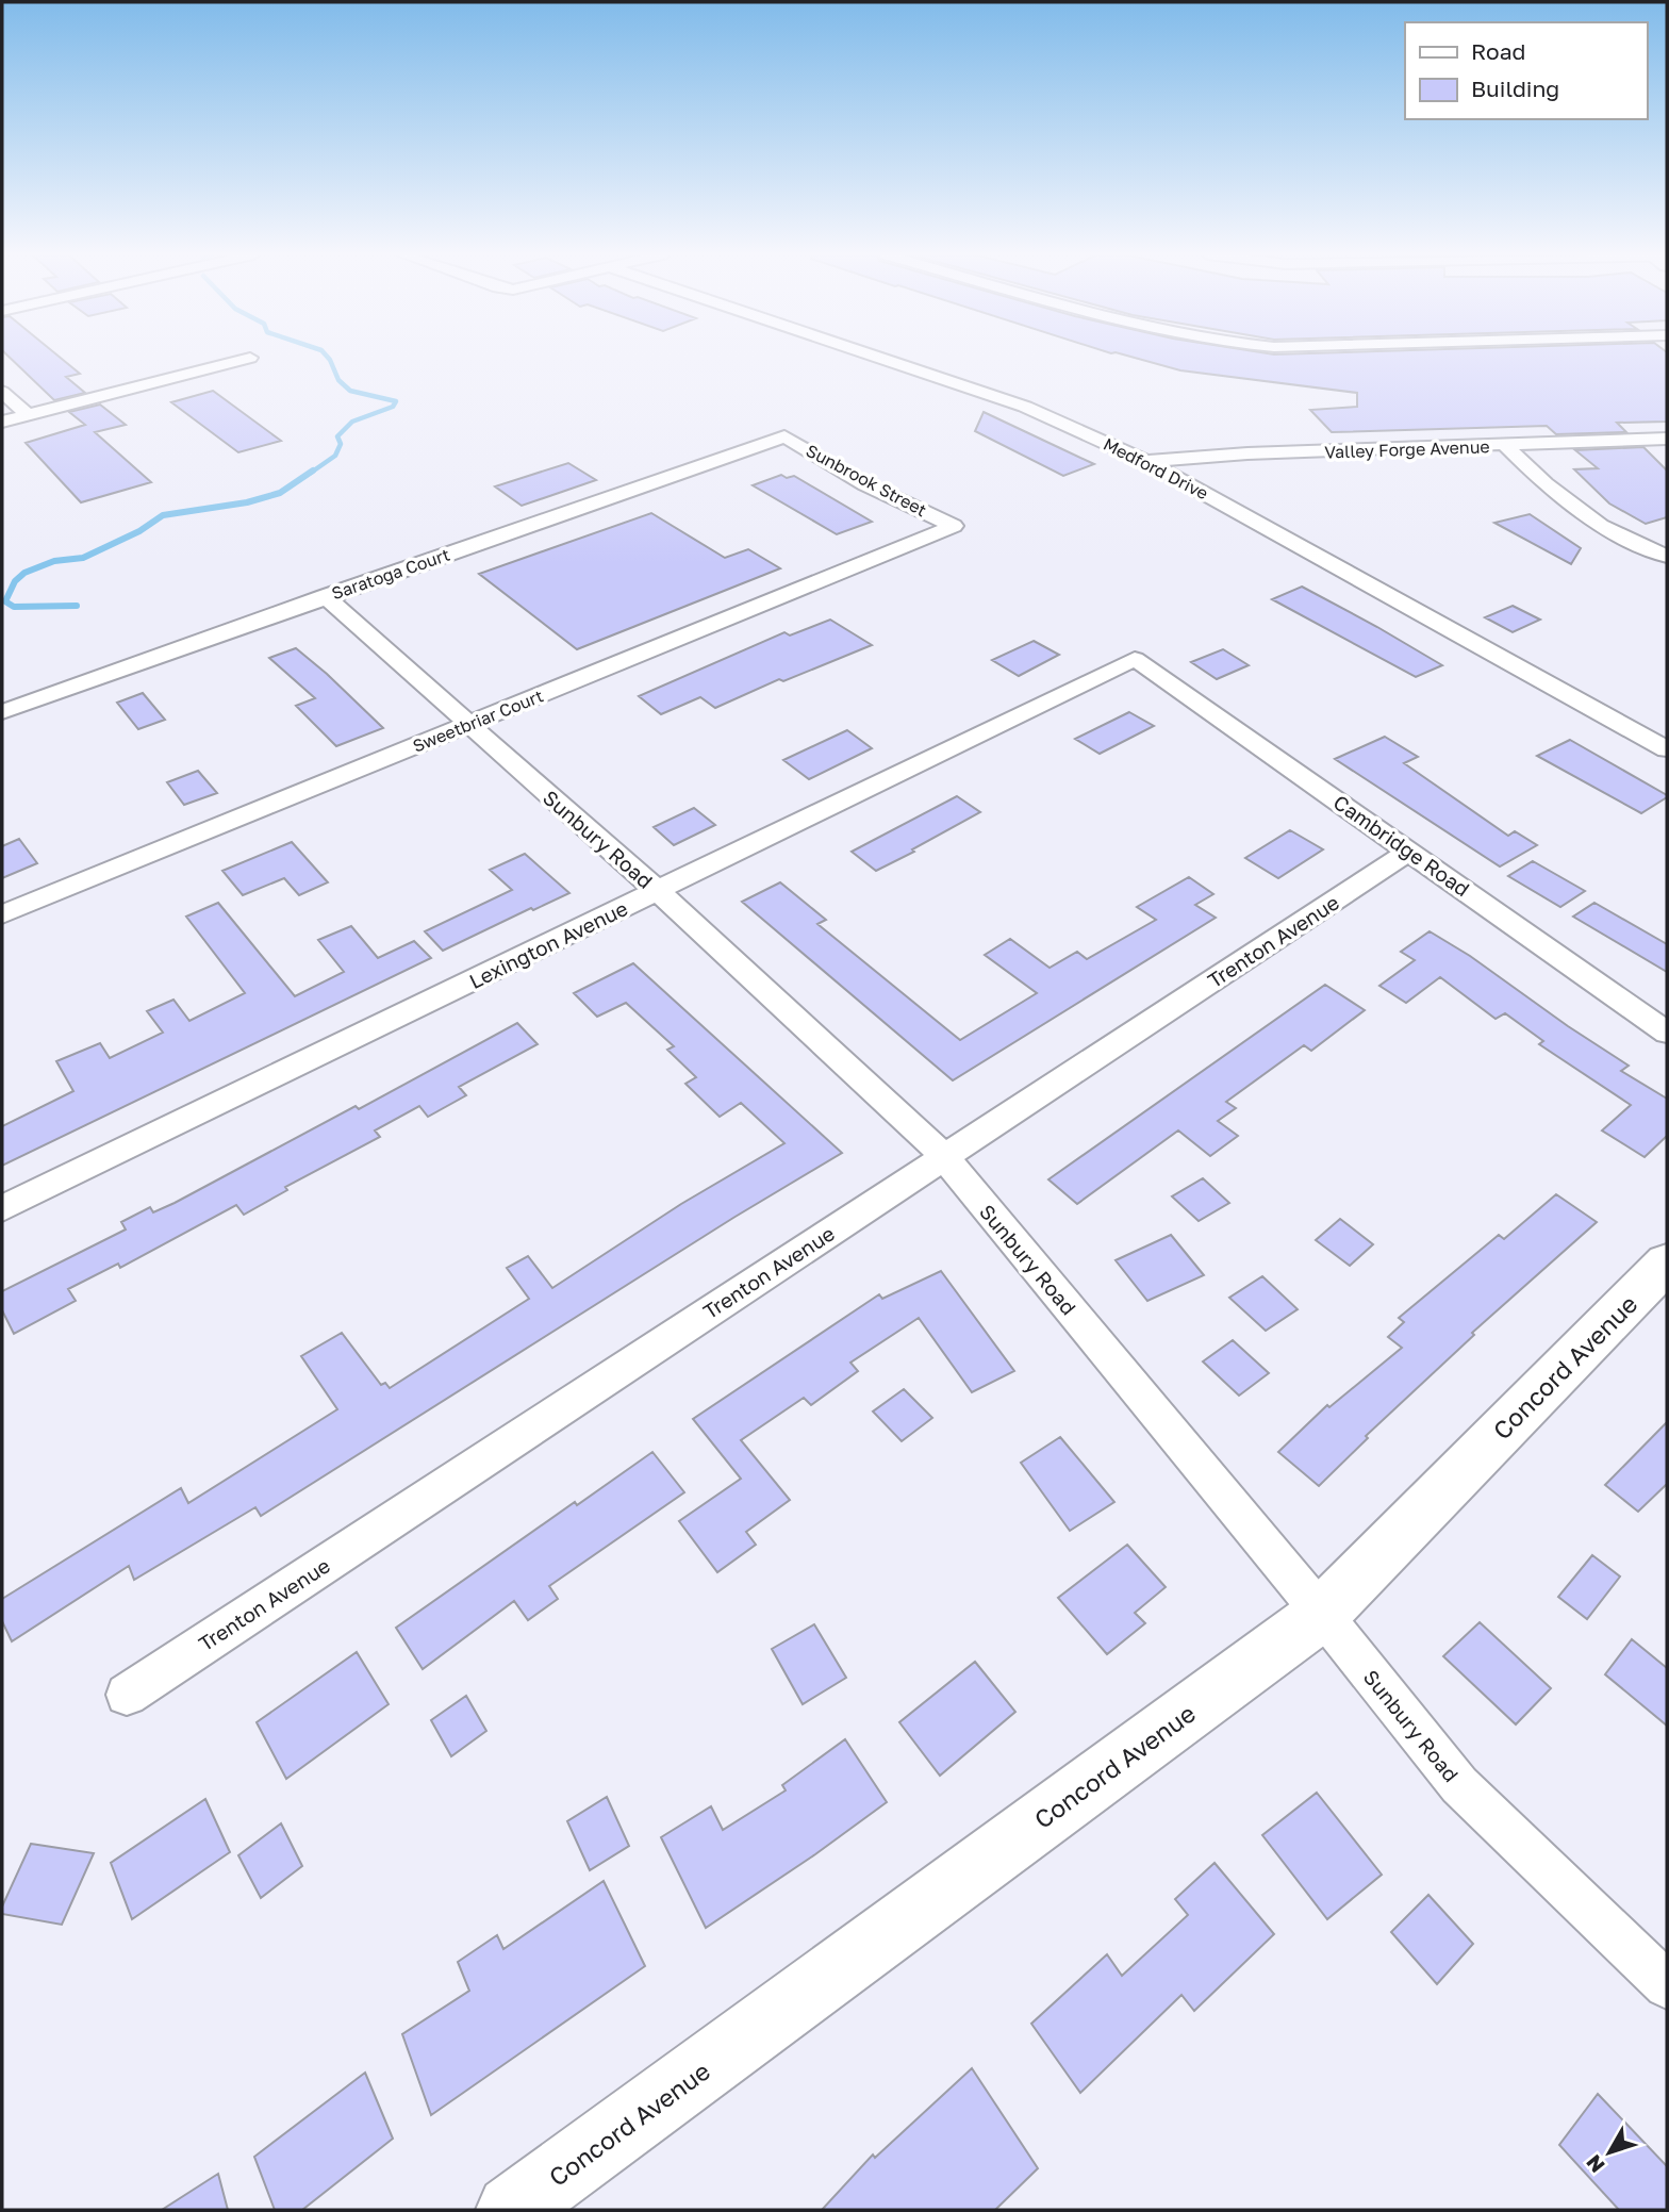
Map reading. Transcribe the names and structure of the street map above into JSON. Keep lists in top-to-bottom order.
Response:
{
  "streets": {
    "street": [
      "Valley Forge Avenue",
      "Medford Drive",
      "Sunbrook Street",
      "Saratoga Court",
      "Sweetbriar Court",
      "Sunbury Road",
      "Cambridge Road",
      "Trenton Avenue",
      "Lexington Avenue",
      "Concord Avenue"
    ]
  },
  "crossings": [
    ["Valley Forge Avenue", "Medford Drive"],
    ["Sunbrook Street", "Saratoga Court"],
    ["Sunbrook Street", "Sweetbriar Court"],
    ["Saratoga Court", "Sunbury Road"],
    ["Sweetbriar Court", "Sunbury Road"],
    ["Sunbury Road", "Trenton Avenue"],
    ["Sunbury Road", "Lexington Avenue"],
    ["Sunbury Road", "Concord Avenue"],
    ["Cambridge Road", "Trenton Avenue"],
    ["Cambridge Road", "Lexington Avenue"]
  ],
  "legend": ["Road", "Building"],
  "north": "bottom left"
}
